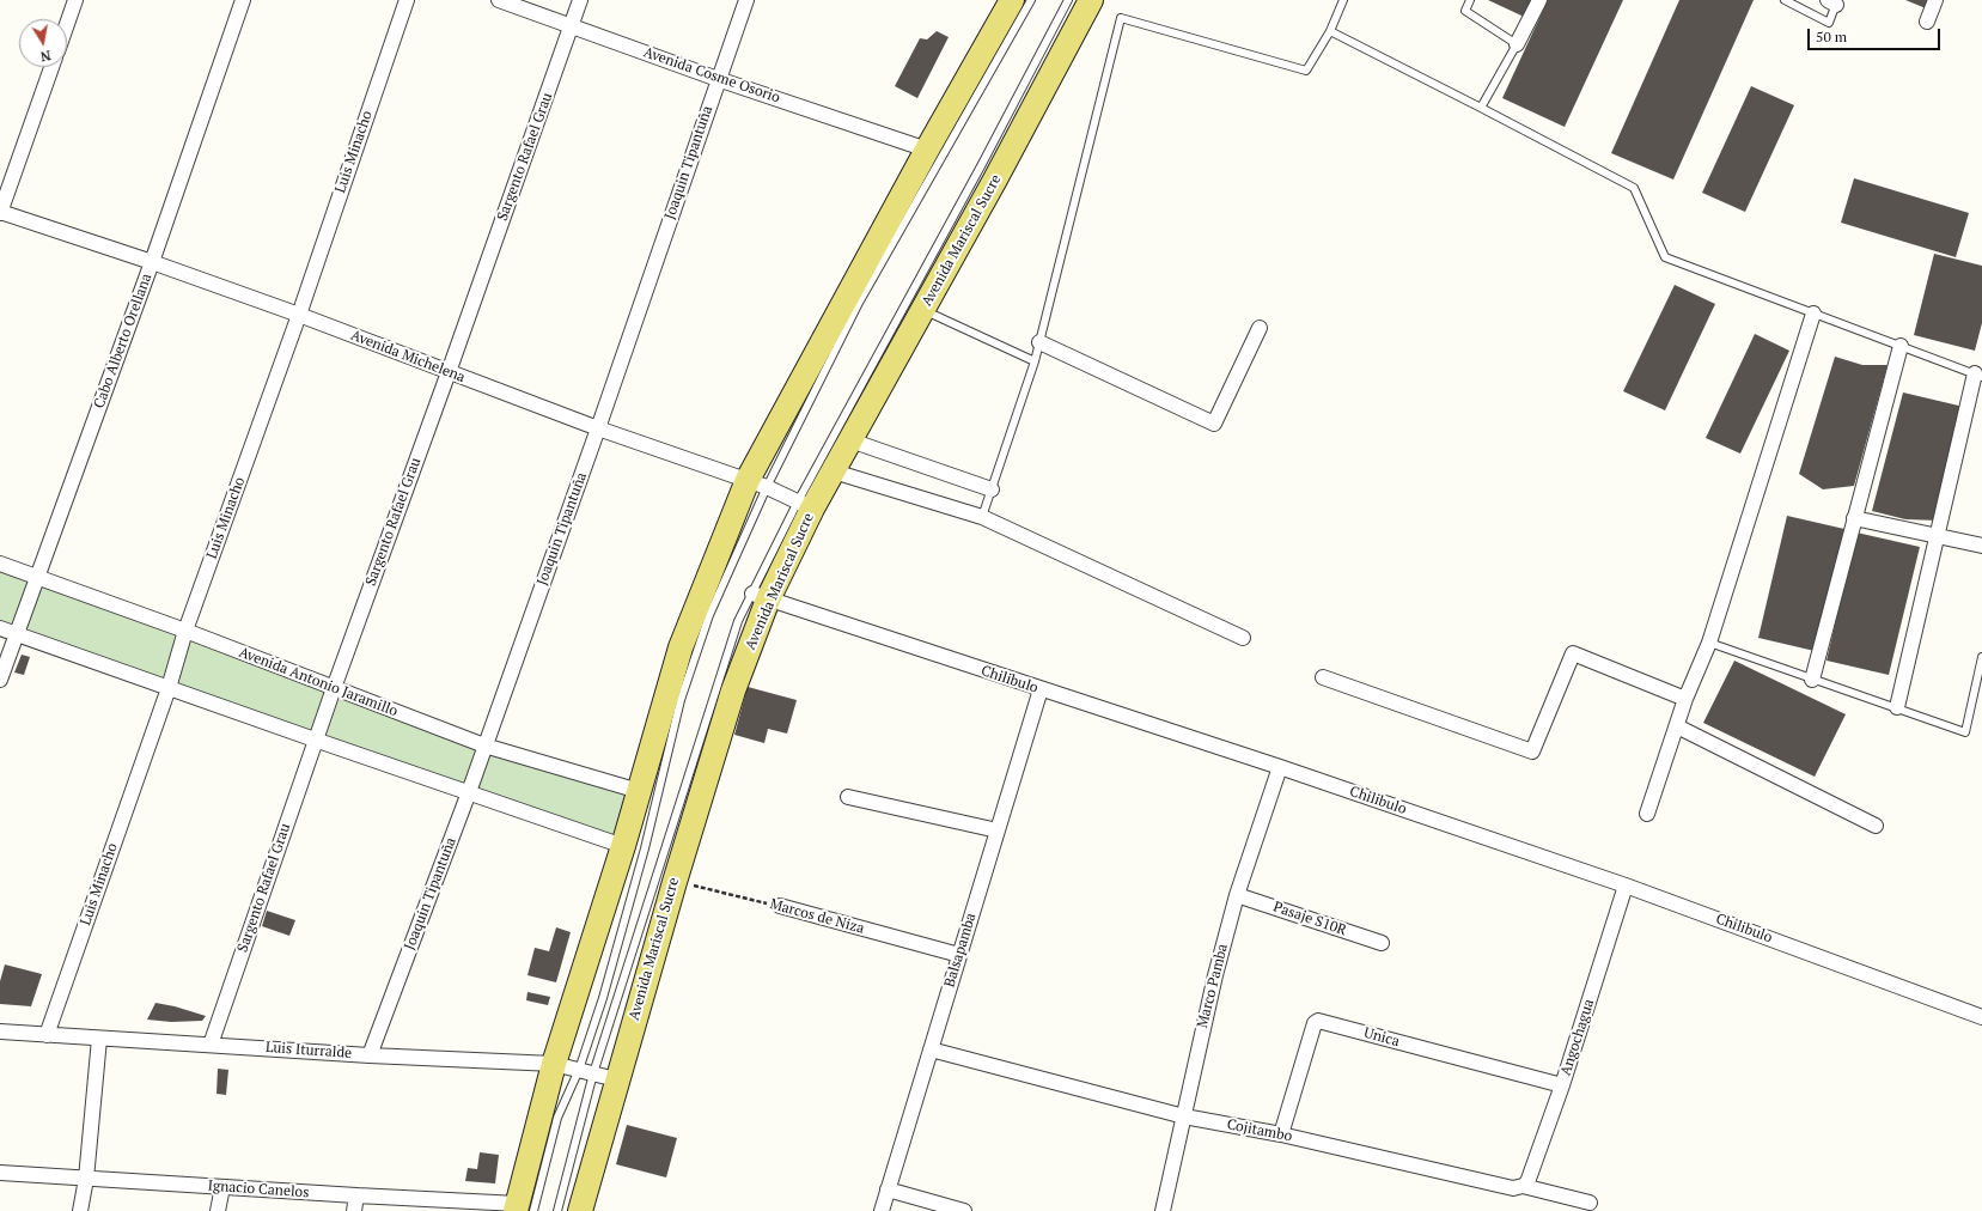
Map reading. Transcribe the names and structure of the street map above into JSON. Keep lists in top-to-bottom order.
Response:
{
  "streets": {
    "main road": ["Avenida Mariscal Sucre"],
    "street": [
      "Avenida Cosme Osorio",
      "Luis Minacho",
      "Sargento Rafael Grau",
      "Joaquin Tipantuña",
      "Cabo Alberto Orellana",
      "Avenida Michelena",
      "Chilibulo",
      "Avenida Antonio Jaramillo",
      "Marcos de Niza",
      "Pasaje S10R",
      "Balsapamba",
      "Marco Pamba",
      "Unica",
      "Angochagua",
      "Luis Iturralde",
      "Cojitambo",
      "Ignacio Canelos"
    ]
  },
  "crossings": [
    ["Avenida Cosme Osorio", "Sargento Rafael Grau"],
    ["Avenida Cosme Osorio", "Joaquin Tipantuña"],
    ["Luis Minacho", "Avenida Michelena"],
    ["Luis Minacho", "Avenida Antonio Jaramillo"],
    ["Luis Minacho", "Luis Iturralde"],
    ["Sargento Rafael Grau", "Avenida Michelena"],
    ["Sargento Rafael Grau", "Avenida Antonio Jaramillo"],
    ["Sargento Rafael Grau", "Luis Iturralde"],
    ["Joaquin Tipantuña", "Avenida Michelena"],
    ["Joaquin Tipantuña", "Avenida Antonio Jaramillo"],
    ["Joaquin Tipantuña", "Luis Iturralde"],
    ["Avenida Mariscal Sucre", "Avenida Michelena"],
    ["Avenida Mariscal Sucre", "Chilibulo"],
    ["Avenida Mariscal Sucre", "Marcos de Niza"],
    ["Avenida Mariscal Sucre", "Luis Iturralde"],
    ["Cabo Alberto Orellana", "Avenida Michelena"],
    ["Cabo Alberto Orellana", "Avenida Antonio Jaramillo"],
    ["Chilibulo", "Balsapamba"],
    ["Chilibulo", "Marco Pamba"],
    ["Chilibulo", "Angochagua"],
    ["Marcos de Niza", "Balsapamba"],
    ["Pasaje S10R", "Marco Pamba"],
    ["Balsapamba", "Cojitambo"],
    ["Marco Pamba", "Cojitambo"],
    ["Unica", "Angochagua"],
    ["Unica", "Cojitambo"],
    ["Angochagua", "Cojitambo"]
  ],
  "scale_bar": "50 m",
  "north": "bottom"
}
